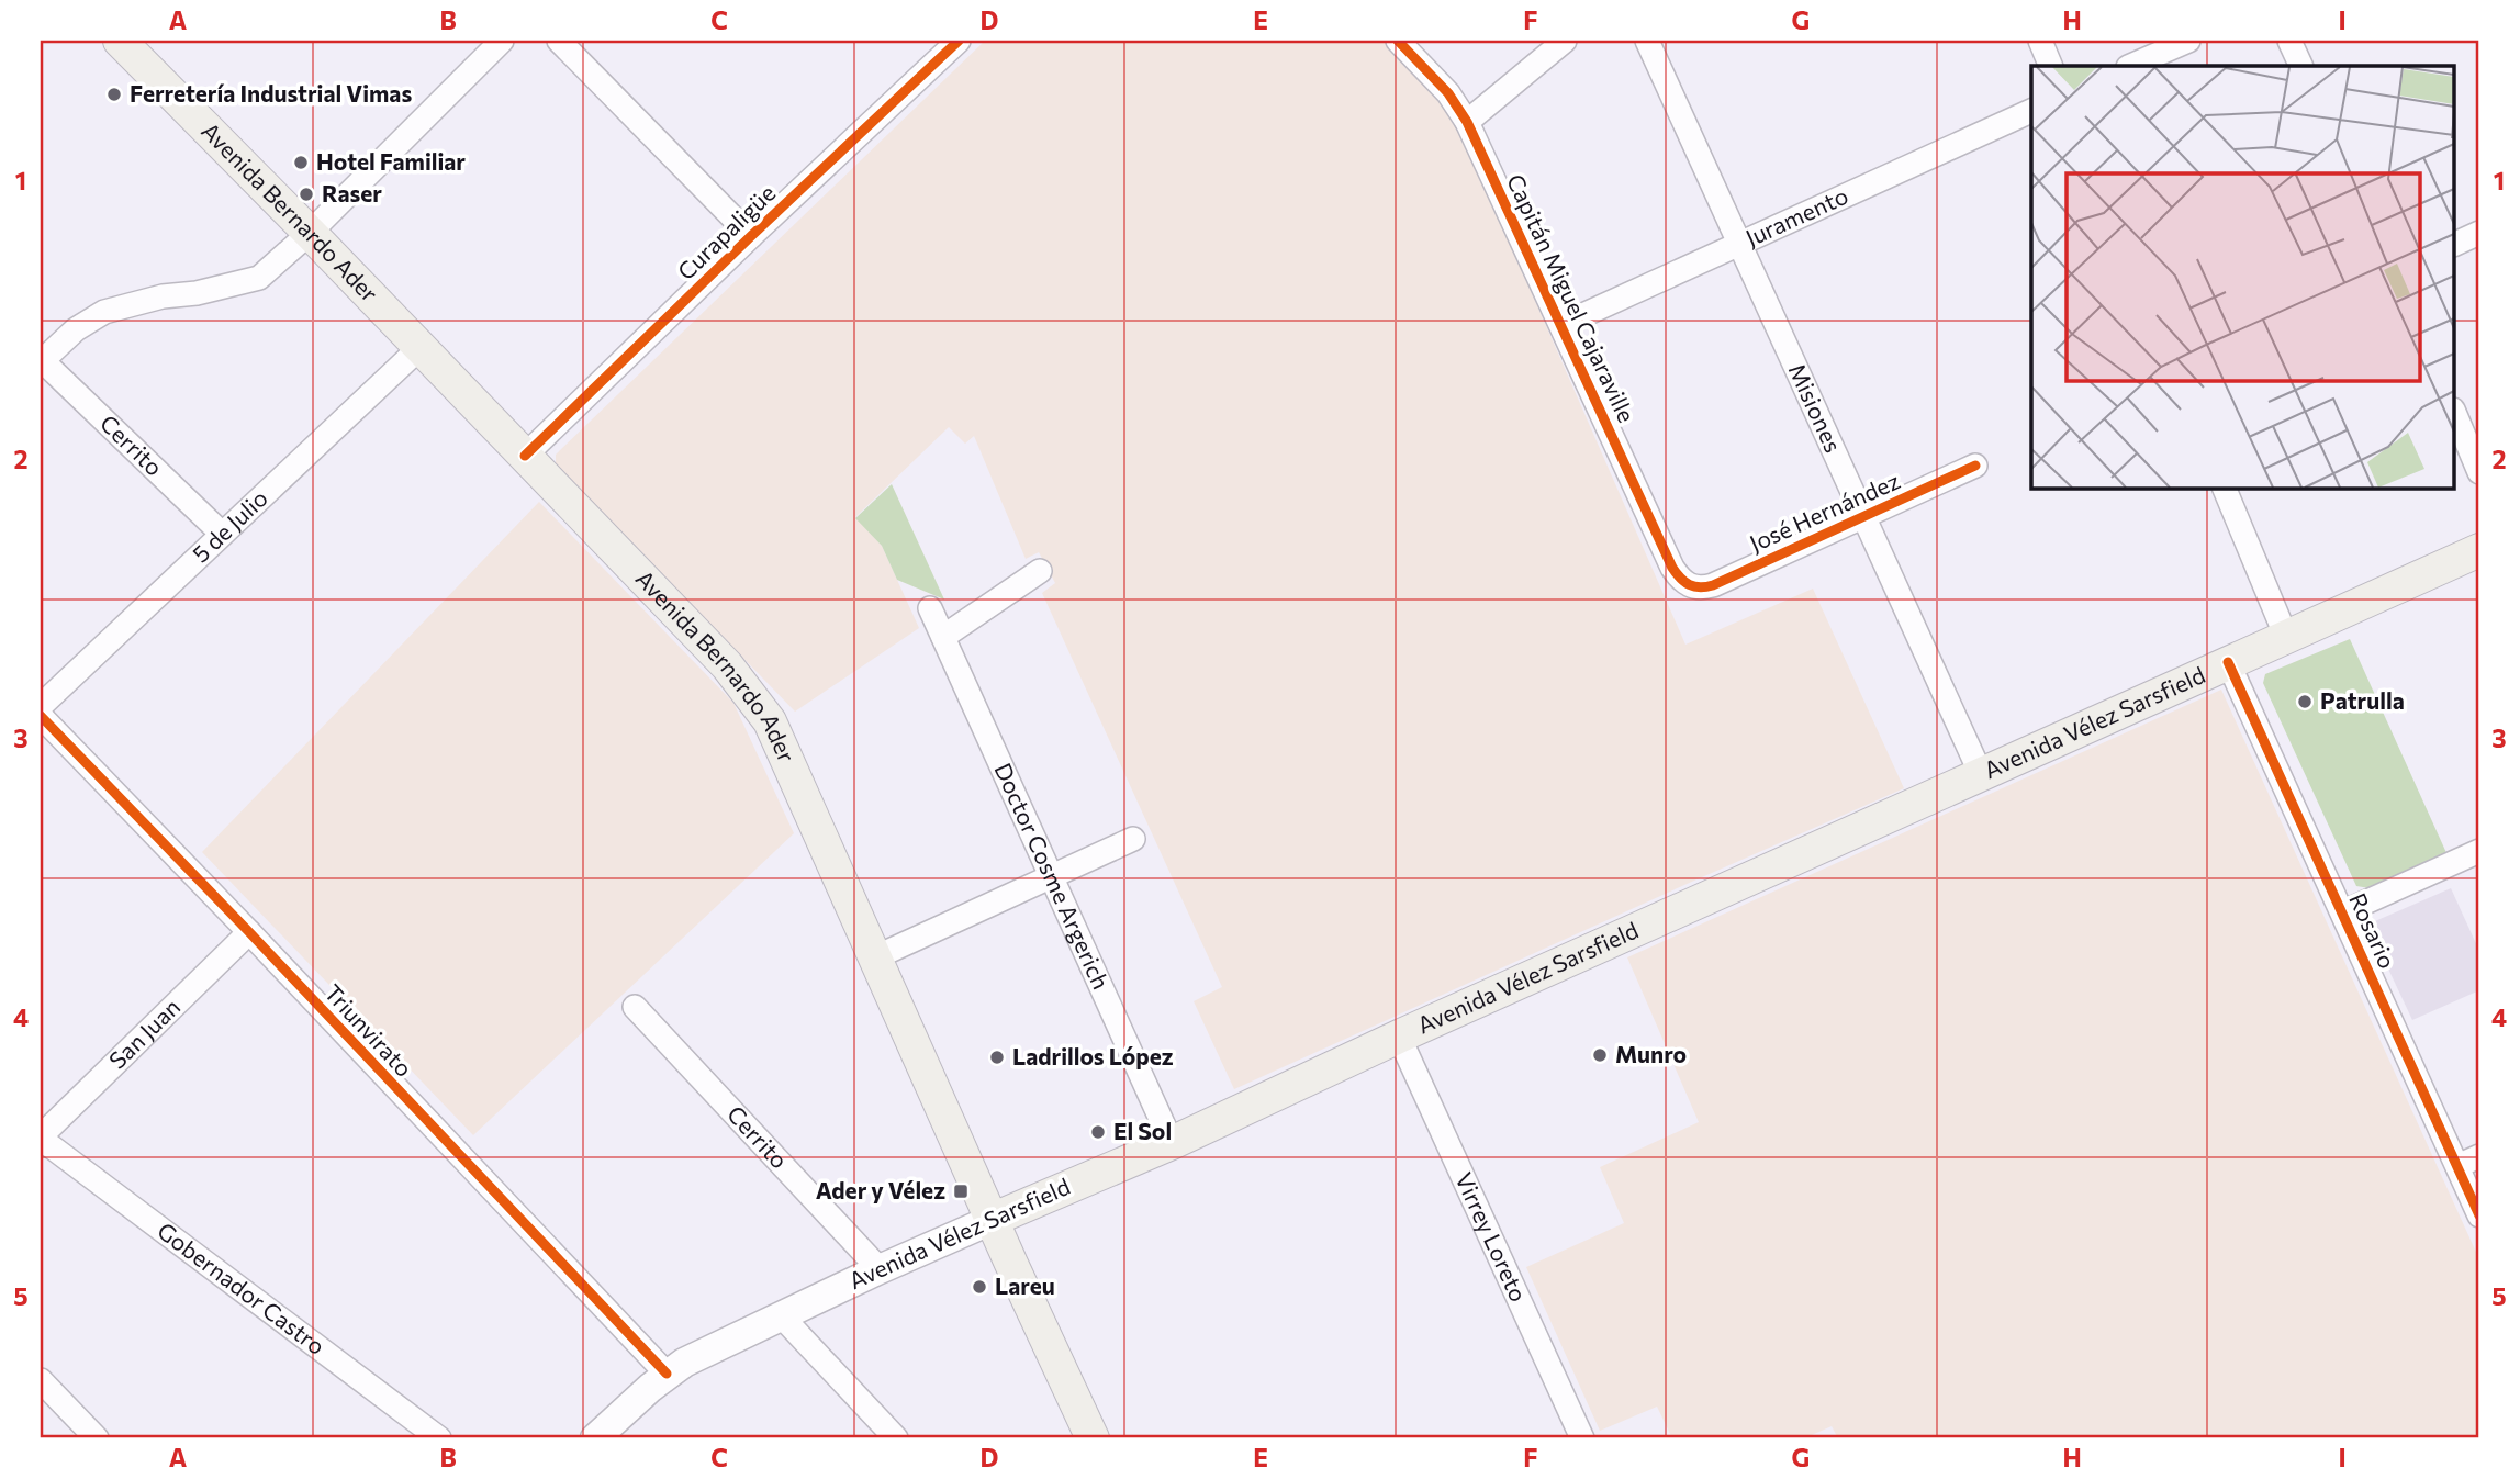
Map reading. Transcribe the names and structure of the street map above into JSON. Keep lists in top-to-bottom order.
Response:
{
  "streets": {
    "main road": ["Avenida Bernardo Ader", "Avenida Vélez Sarsfield"],
    "street": [
      "Juramento",
      "Curapaligüe",
      "Capitán Miguel Cajaraville",
      "Misiones",
      "Cerrito",
      "José Hernández",
      "5 de Julio",
      "Doctor Cosme Argerich",
      "Rosario",
      "Triunvirato",
      "San Juan",
      "Virrey Loreto",
      "Gobernador Castro"
    ]
  },
  "crossings": [
    ["Avenida Bernardo Ader", "Curapaligüe"],
    ["Avenida Bernardo Ader", "5 de Julio"],
    ["Avenida Bernardo Ader", "Avenida Vélez Sarsfield"],
    ["Juramento", "Capitán Miguel Cajaraville"],
    ["Juramento", "Misiones"],
    ["Capitán Miguel Cajaraville", "José Hernández"],
    ["Misiones", "José Hernández"],
    ["Misiones", "Avenida Vélez Sarsfield"],
    ["Cerrito", "5 de Julio"],
    ["Cerrito", "Avenida Vélez Sarsfield"],
    ["Avenida Vélez Sarsfield", "Doctor Cosme Argerich"],
    ["Avenida Vélez Sarsfield", "Rosario"],
    ["Avenida Vélez Sarsfield", "Triunvirato"],
    ["Avenida Vélez Sarsfield", "Virrey Loreto"],
    ["Triunvirato", "San Juan"],
    ["San Juan", "Gobernador Castro"]
  ],
  "places": {
    "other": [
      "Ferretería Industrial Vimas",
      "Hotel Familiar",
      "Raser",
      "Patrulla",
      "Munro",
      "Ladrillos López",
      "El Sol",
      "Lareu"
    ],
    "transit": ["Ader y Vélez"]
  },
  "grid": {
    "columns": [
      "A",
      "B",
      "C",
      "D",
      "E",
      "F",
      "G",
      "H",
      "I"
    ],
    "rows": [
      "1",
      "2",
      "3",
      "4",
      "5"
    ]
  }
}
